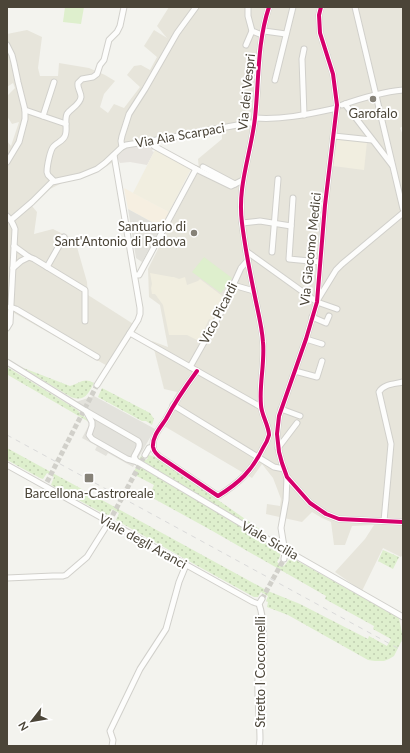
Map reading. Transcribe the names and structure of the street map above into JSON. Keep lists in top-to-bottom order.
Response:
{
  "streets": {
    "street": [
      "Via dei Vespri",
      "Via Aia Scarpaci",
      "Via Giacomo Medici",
      "Vico Picardi",
      "Viale Sicilia",
      "Viale degli Aranci",
      "Stretto I Coccomelli"
    ]
  },
  "crossings": [
    ["Via dei Vespri", "Via Aia Scarpaci"],
    ["Via dei Vespri", "Vico Picardi"],
    ["Via Aia Scarpaci", "Via Giacomo Medici"],
    ["Viale degli Aranci", "Stretto I Coccomelli"]
  ],
  "places": {
    "other": ["Garofalo", "Santuario di Sant'Antonio di Padova"],
    "transit": ["Barcellona-Castroreale"]
  },
  "north": "bottom left"
}
